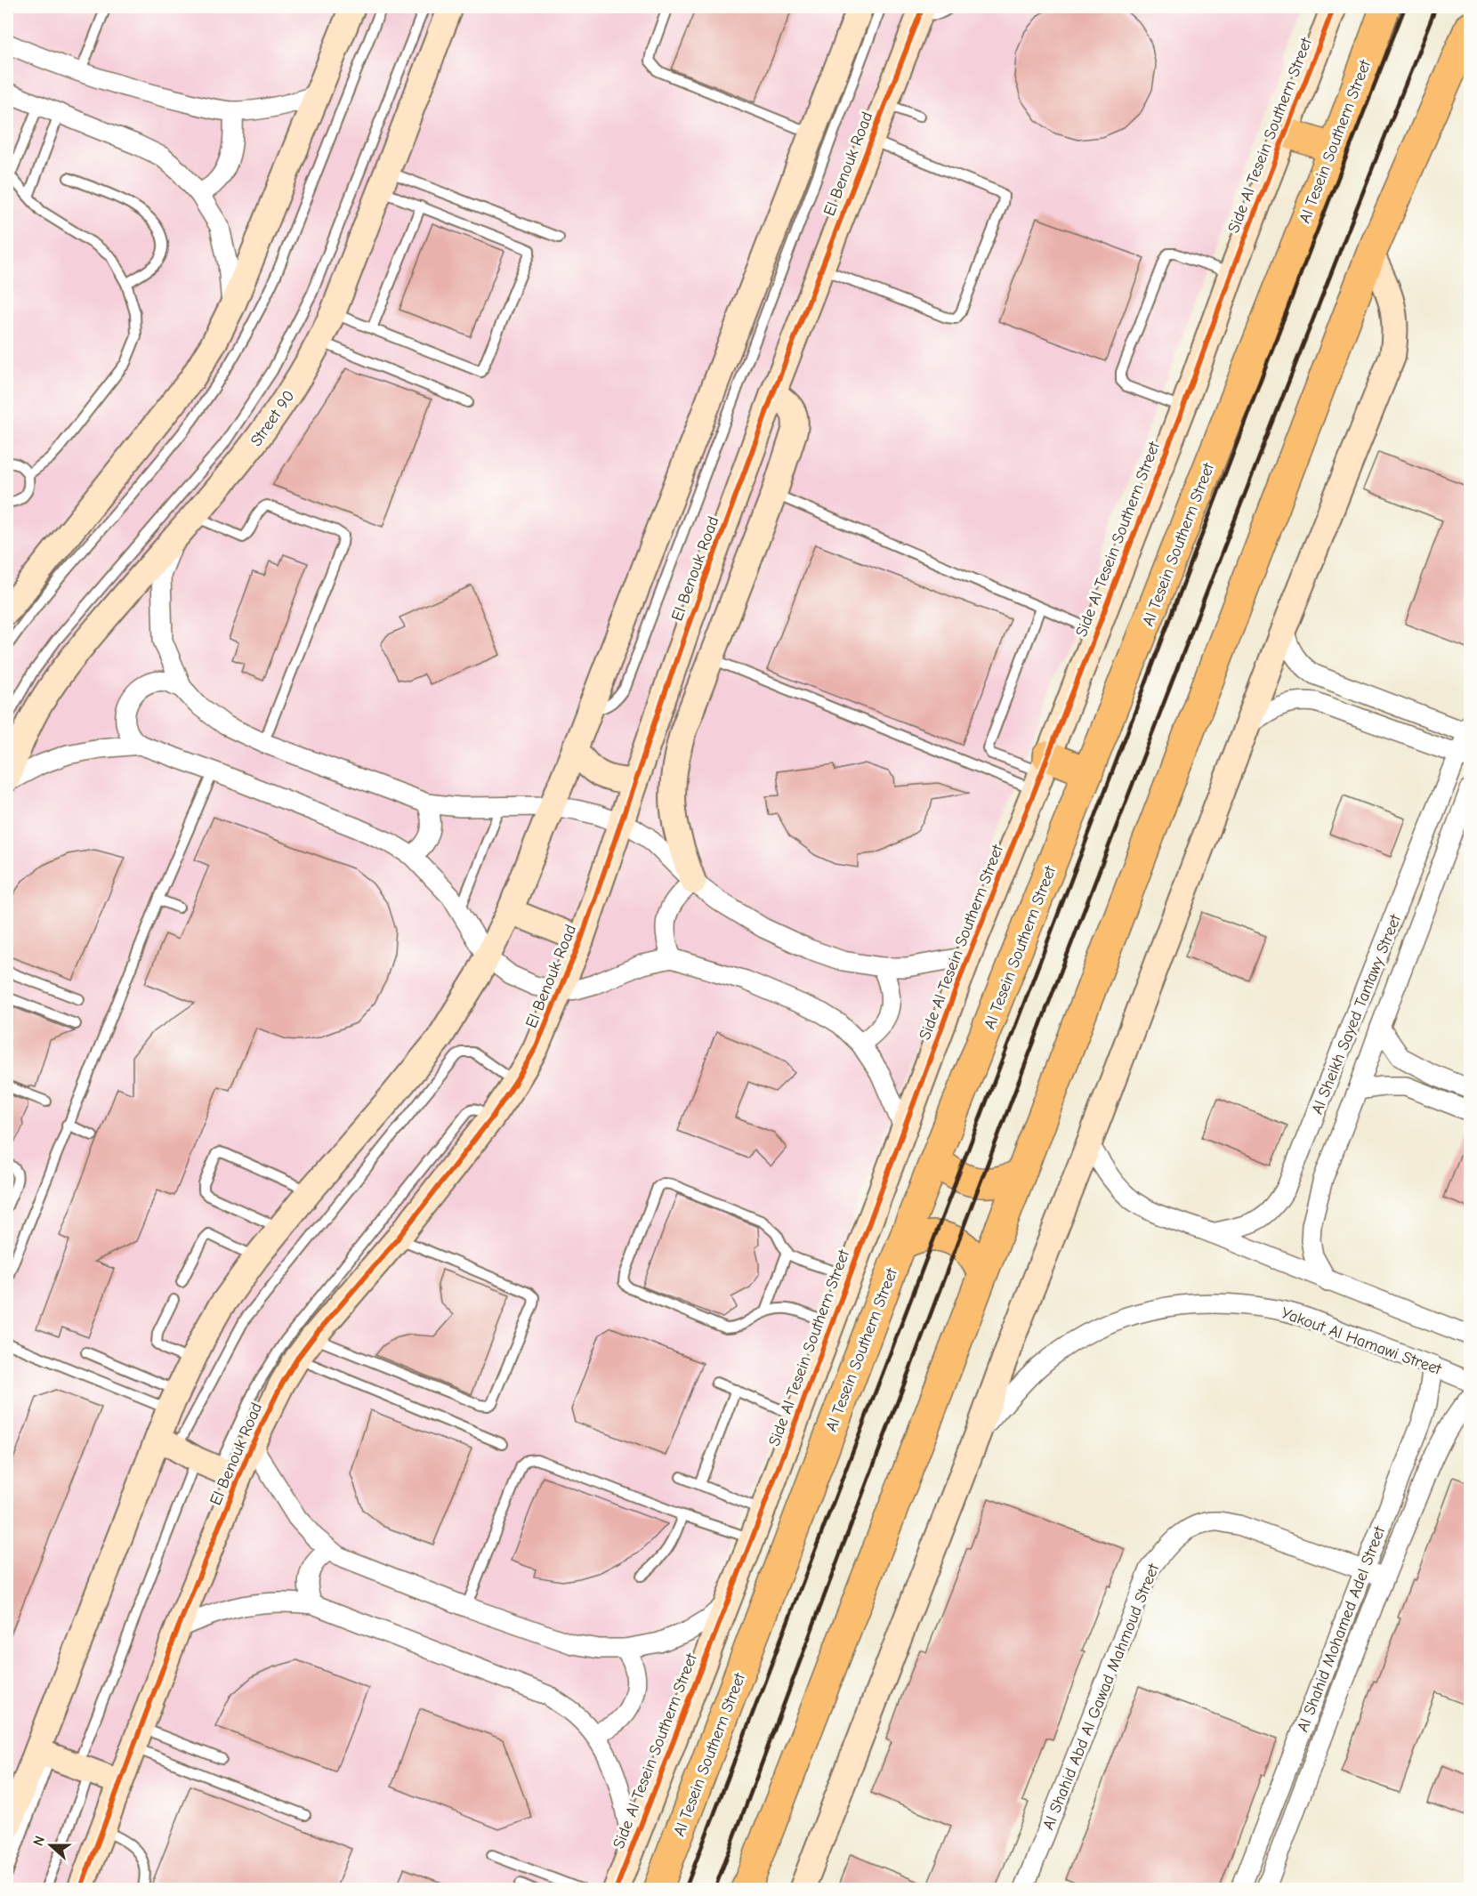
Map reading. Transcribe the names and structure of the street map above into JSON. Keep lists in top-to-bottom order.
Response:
{
  "streets": {
    "highway": ["Al Tesein Southern Street"],
    "street": [
      "Side Al Tesein Southern Street",
      "El Benouk Road",
      "Street 90",
      "Al Sheikh Sayed Tantawy Street",
      "Yakout Al Hamawi Street",
      "Al Shahid Mohamed Adel Street",
      "Al Shahid Abd Al Gawad Mahmoud Street"
    ]
  },
  "crossings": [
    ["Yakout Al Hamawi Street", "Al Shahid Mohamed Adel Street"],
    ["Al Shahid Mohamed Adel Street", "Al Shahid Abd Al Gawad Mahmoud Street"]
  ],
  "north": "left"
}
